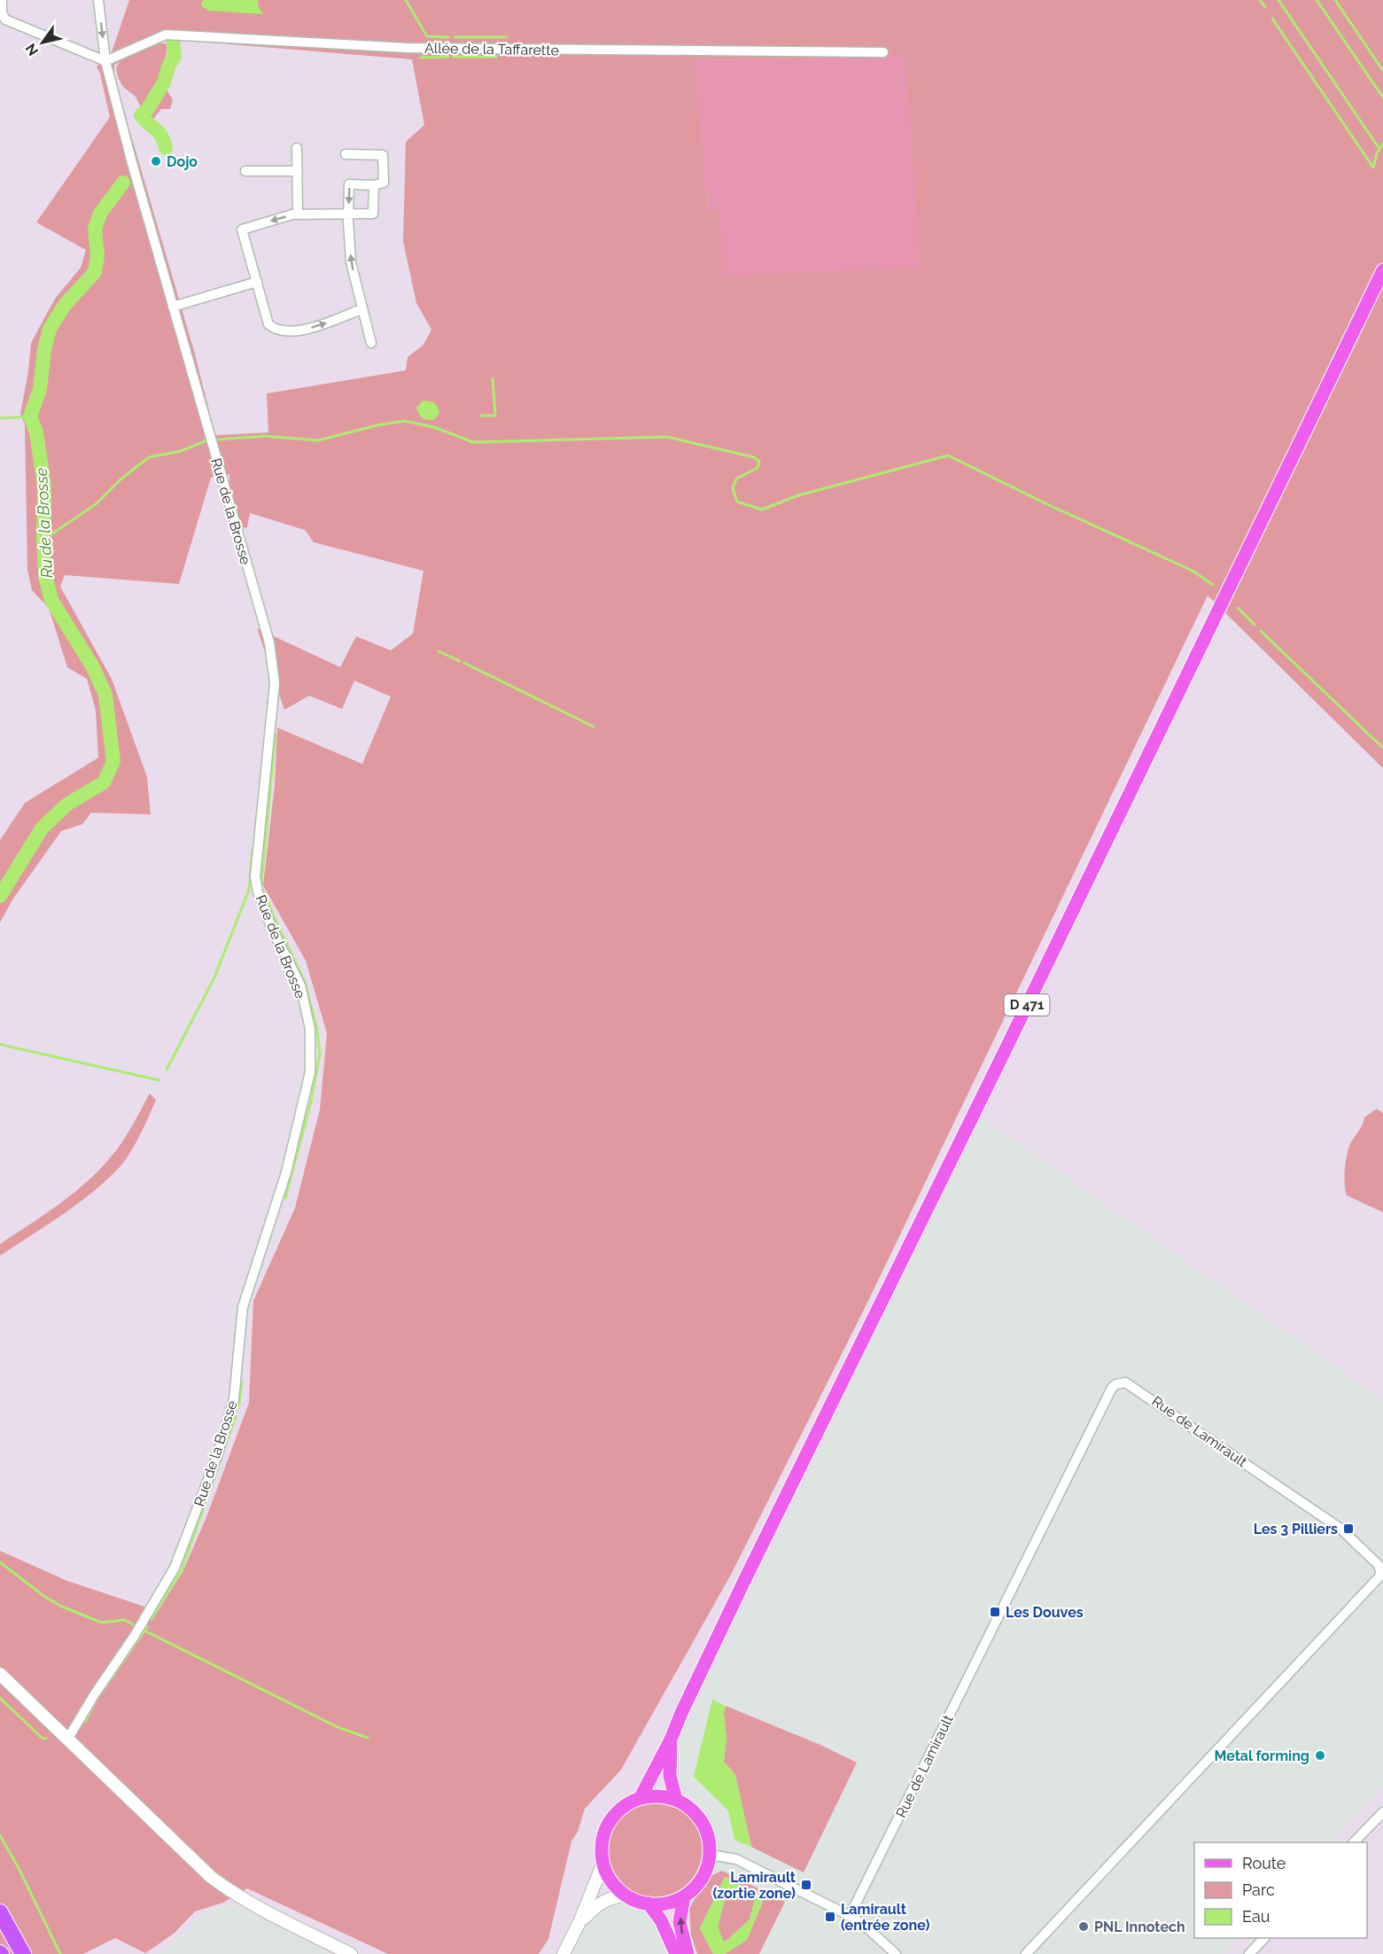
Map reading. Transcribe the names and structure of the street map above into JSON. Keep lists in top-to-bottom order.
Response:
{
  "streets": {
    "main road": ["D 471"],
    "street": ["Allée de la Taffarette", "Rue de la Brosse", "Rue de Lamirault"]
  },
  "crossings": [
    ["Allée de la Taffarette", "Rue de la Brosse"]
  ],
  "water": ["Ru de la Brosse"],
  "places": {
    "other": ["Dojo", "Metal forming", "PNL Innotech"],
    "transit": [
      "Les 3 Pilliers",
      "Les Douves",
      "Lamirault (zortie zone)",
      "Lamirault (entrée zone)"
    ]
  },
  "legend": ["Route", "Parc", "Eau"],
  "north": "bottom left"
}
